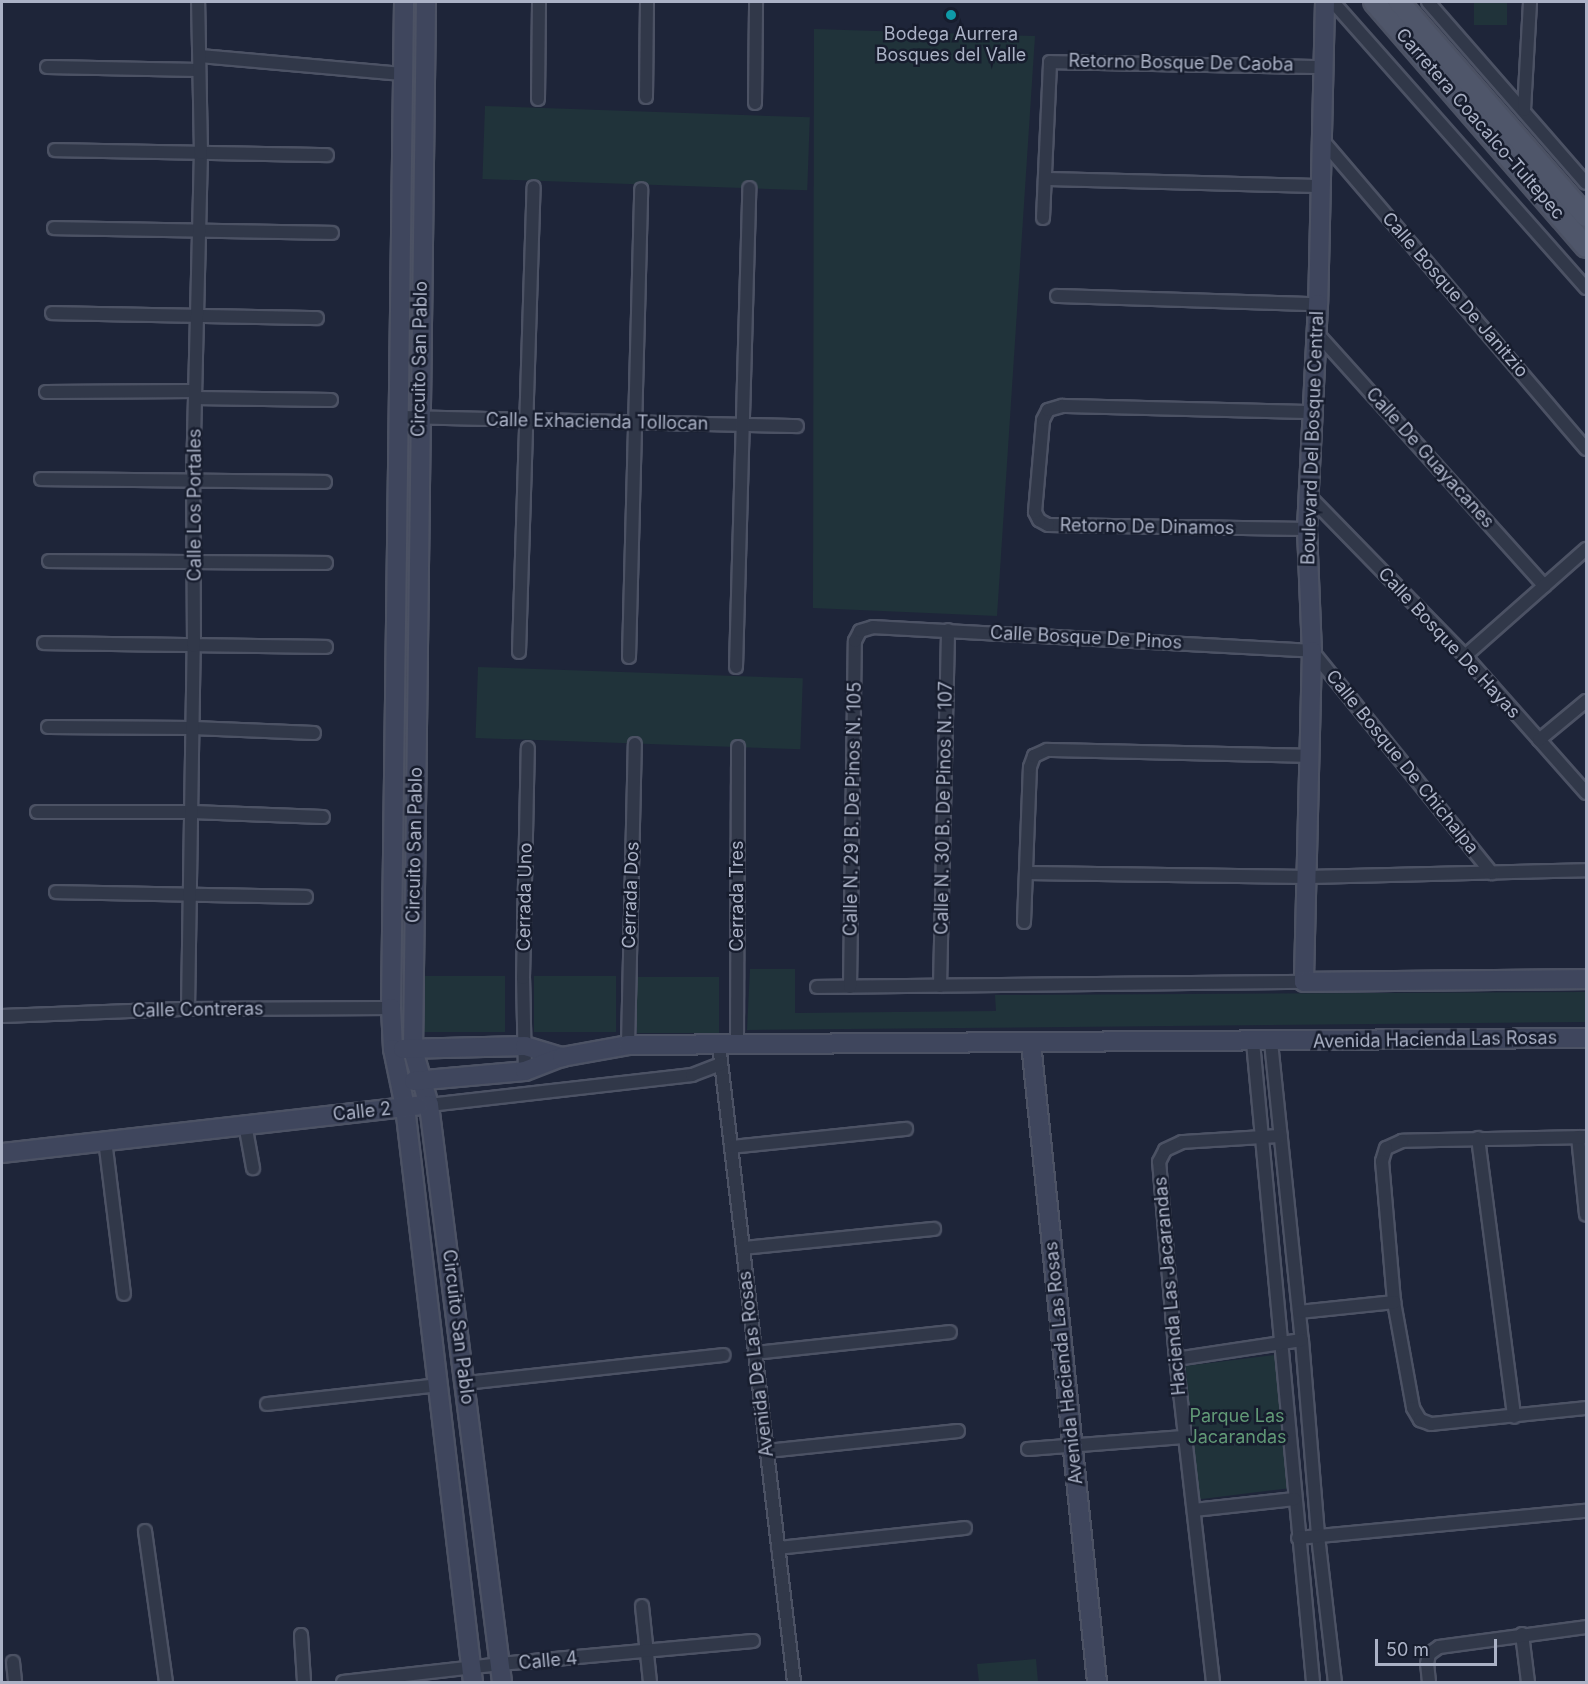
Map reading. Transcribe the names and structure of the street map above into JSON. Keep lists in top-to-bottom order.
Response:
{
  "streets": {
    "main road": ["Carretera Coacalco-Tultepec"],
    "street": [
      "Retorno Bosque De Caoba",
      "Calle Bosque De Janitzio",
      "Circuito San Pablo",
      "Calle Exhacienda Tollocan",
      "Boulevard Del Bosque Central",
      "Calle De Guayacanes",
      "Calle Los Portales",
      "Retorno De Dinamos",
      "Calle Bosque De Pinos",
      "Calle Bosque De Hayas",
      "Calle Bosque De Chichalpa",
      "Calle N. 30 B. De Pinos N. 107",
      "Calle N. 29 B. De Pinos N. 105",
      "Cerrada Dos",
      "Cerrada Tres",
      "Cerrada Uno",
      "Calle Contreras",
      "Avenida Hacienda Las Rosas",
      "Calle 2",
      "Hacienda Las Jacarandas",
      "Avenida De Las Rosas",
      "Calle 4"
    ]
  },
  "crossings": [
    ["Retorno Bosque De Caoba", "Boulevard Del Bosque Central"],
    ["Calle Bosque De Janitzio", "Boulevard Del Bosque Central"],
    ["Circuito San Pablo", "Calle Exhacienda Tollocan"],
    ["Circuito San Pablo", "Calle Contreras"],
    ["Circuito San Pablo", "Avenida Hacienda Las Rosas"],
    ["Circuito San Pablo", "Calle 2"],
    ["Circuito San Pablo", "Calle 4"],
    ["Boulevard Del Bosque Central", "Calle De Guayacanes"],
    ["Boulevard Del Bosque Central", "Retorno De Dinamos"],
    ["Boulevard Del Bosque Central", "Calle Bosque De Pinos"],
    ["Boulevard Del Bosque Central", "Calle Bosque De Hayas"],
    ["Boulevard Del Bosque Central", "Calle Bosque De Chichalpa"],
    ["Calle Los Portales", "Calle Contreras"],
    ["Calle Bosque De Pinos", "Calle Bosque De Chichalpa"],
    ["Calle Bosque De Pinos", "Calle N. 30 B. De Pinos N. 107"],
    ["Calle Bosque De Pinos", "Calle N. 29 B. De Pinos N. 105"],
    ["Cerrada Dos", "Avenida Hacienda Las Rosas"],
    ["Cerrada Tres", "Avenida Hacienda Las Rosas"],
    ["Cerrada Tres", "Avenida De Las Rosas"],
    ["Cerrada Uno", "Avenida Hacienda Las Rosas"],
    ["Avenida Hacienda Las Rosas", "Avenida De Las Rosas"],
    ["Calle 2", "Avenida De Las Rosas"]
  ],
  "parks": ["Parque Las Jacarandas"],
  "places": ["Bodega Aurrera Bosques del Valle"],
  "scale_bar": "50 m"
}
